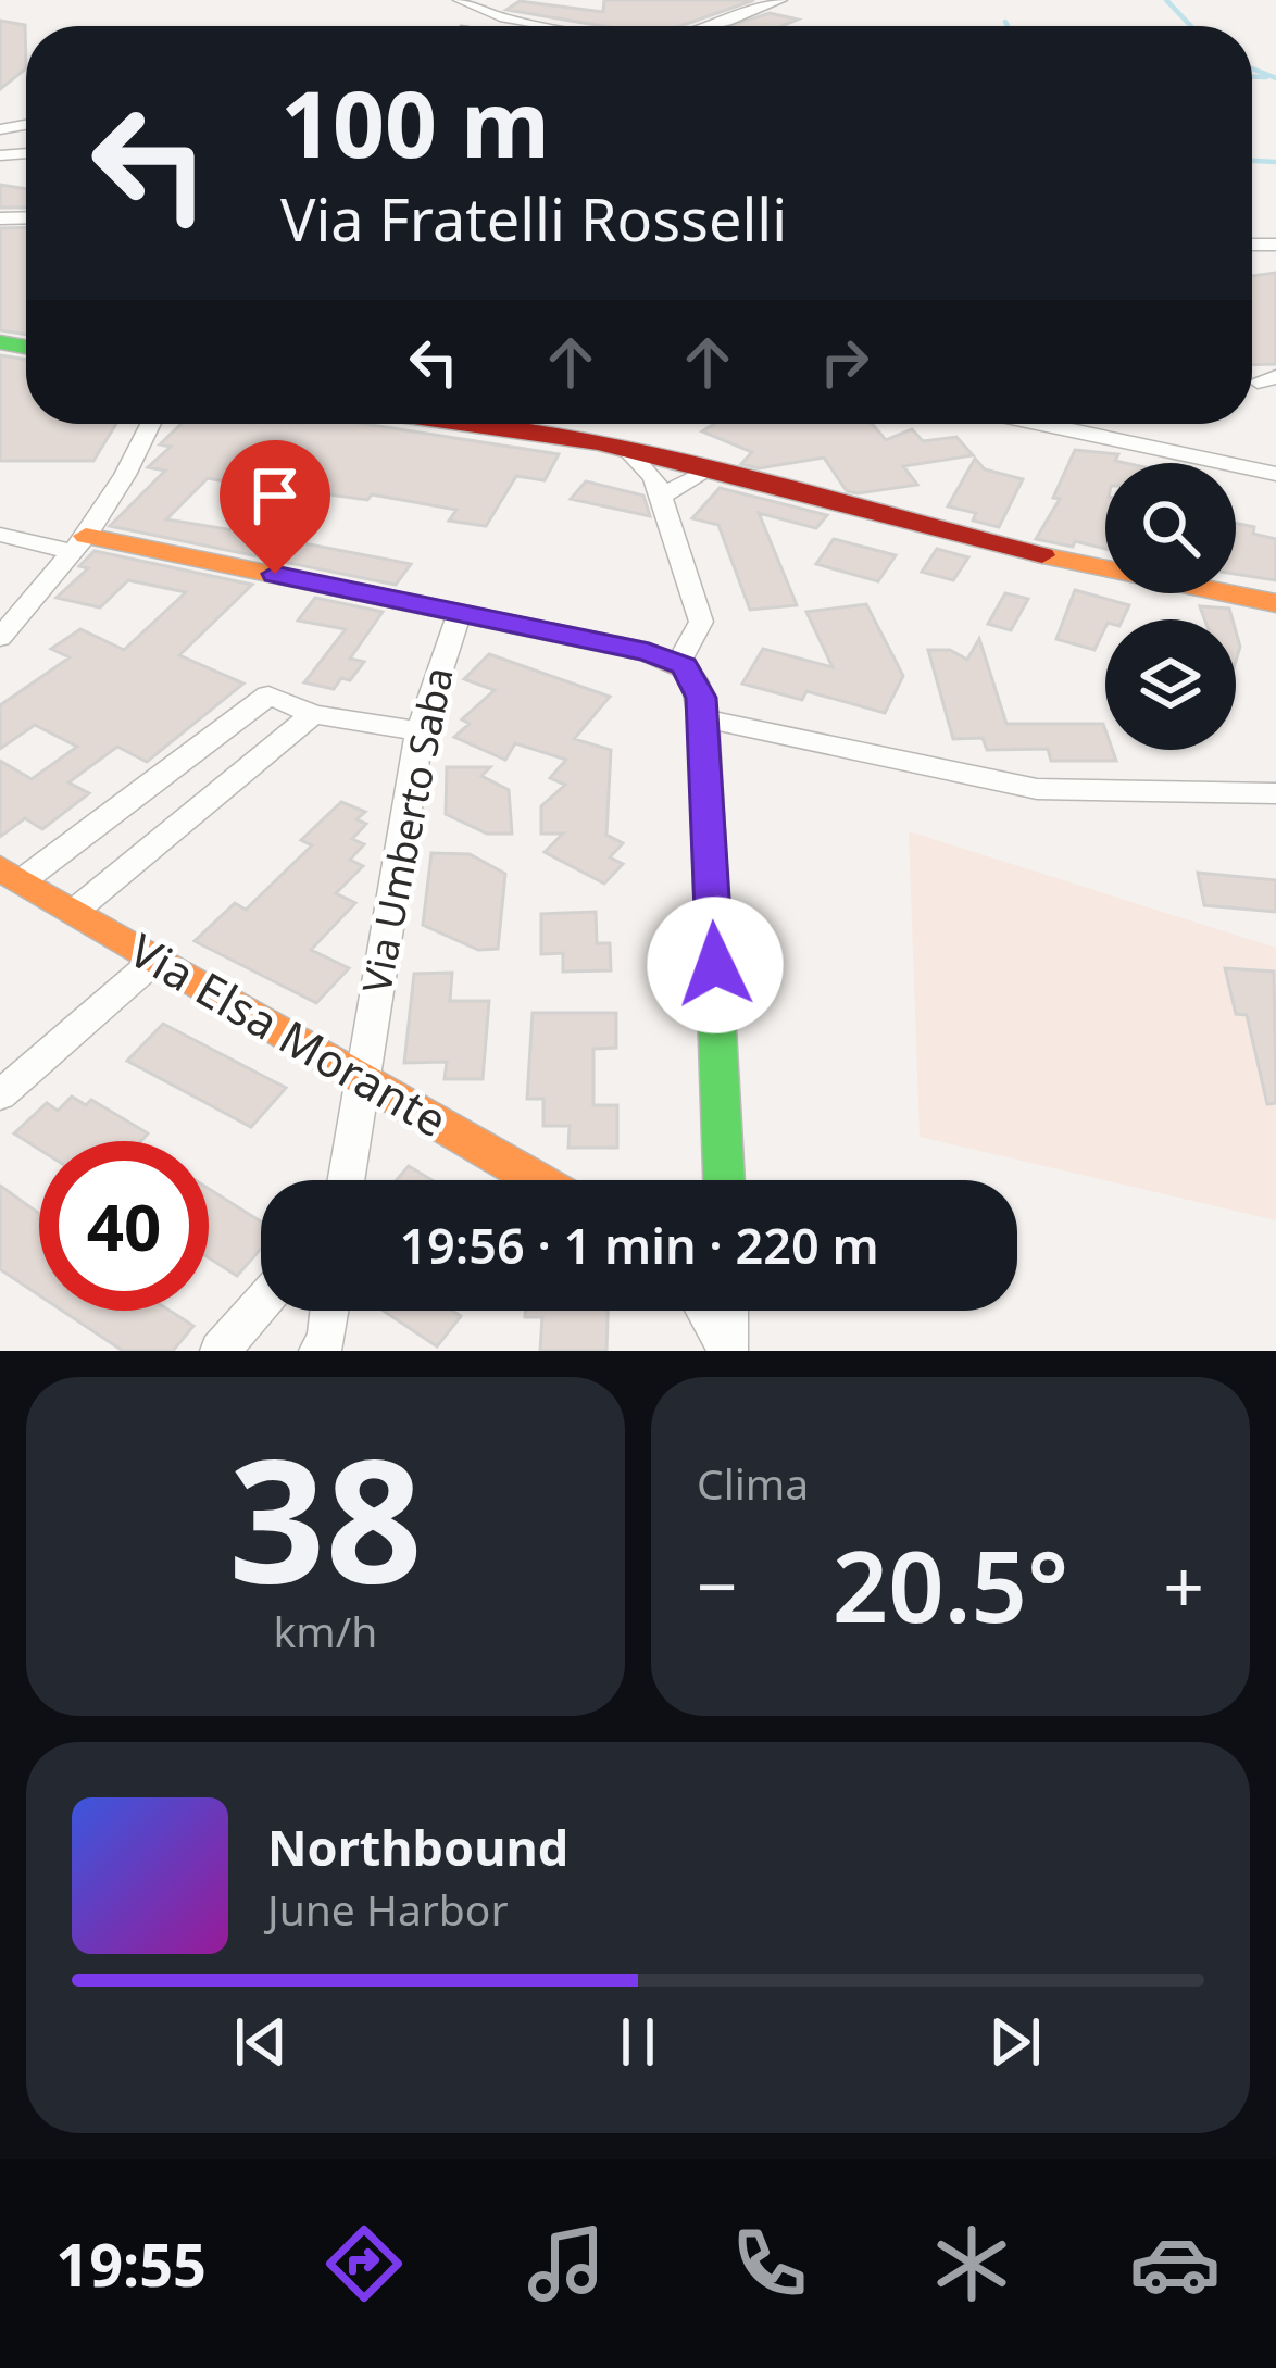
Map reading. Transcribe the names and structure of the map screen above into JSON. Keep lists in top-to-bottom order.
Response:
{
  "streets": {
    "street": ["Via Umberto Saba", "Via Elsa Morante"]
  },
  "crossings": [
    ["Via Umberto Saba", "Via Elsa Morante"]
  ],
  "page": {
    "turn": ["100 m", "Via Fratelli Rosselli"],
    "limit": "40",
    "trip": "19:56 · 1 min · 220 m",
    "tile": [
      ["38", "km/h"],
      "Clima"
    ],
    "heat": ["−", "20.5°", "+"],
    "song": ["Northbound", "June Harbor"],
    "tabs": "19:55"
  }
}
